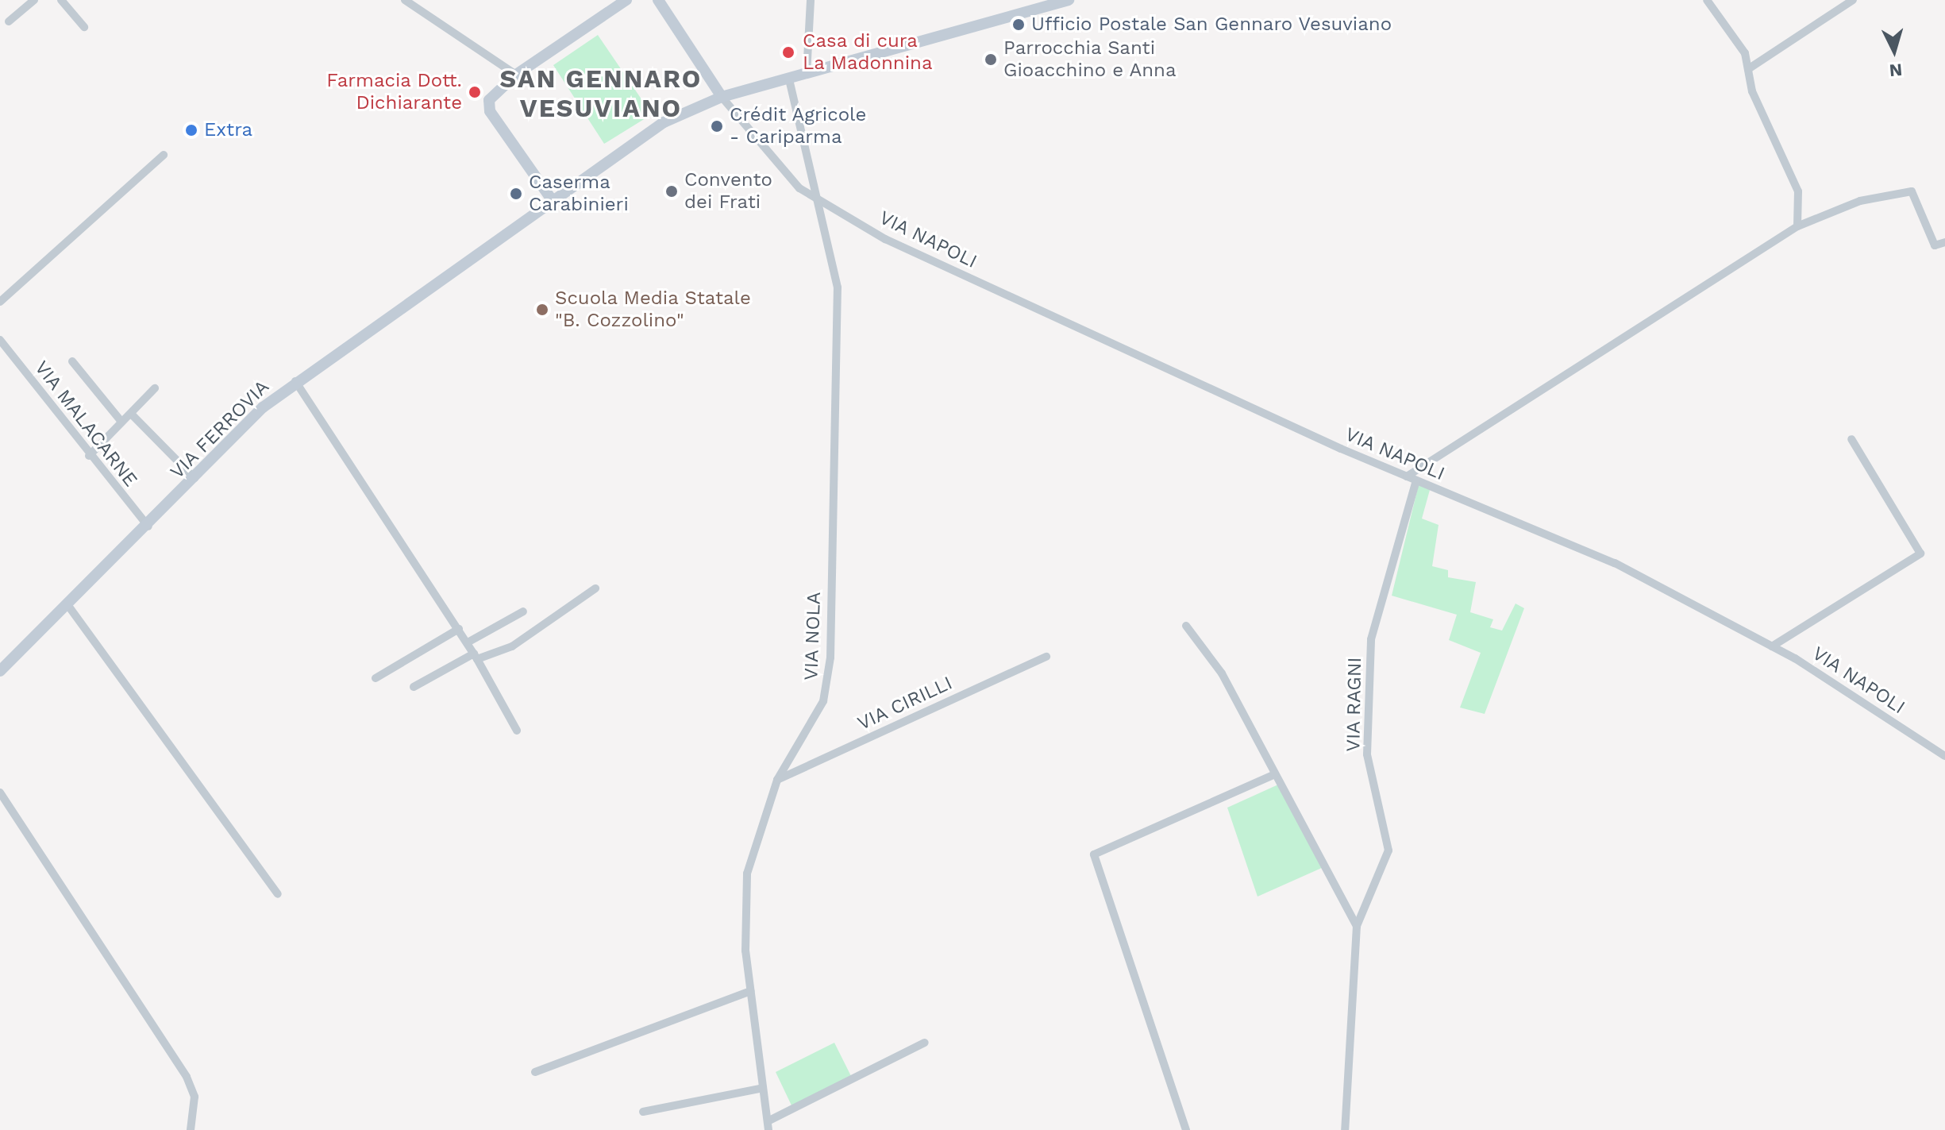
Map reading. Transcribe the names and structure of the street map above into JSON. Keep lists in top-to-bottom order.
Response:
{
  "streets": {
    "main road": ["VIA FERROVIA"],
    "street": [
      "VIA NAPOLI",
      "VIA MALACARNE",
      "VIA NOLA",
      "VIA CIRILLI",
      "VIA RAGNI"
    ]
  },
  "crossings": [
    ["VIA NAPOLI", "VIA FERROVIA"],
    ["VIA NAPOLI", "VIA NOLA"],
    ["VIA NAPOLI", "VIA RAGNI"],
    ["VIA MALACARNE", "VIA FERROVIA"],
    ["VIA FERROVIA", "VIA NOLA"],
    ["VIA NOLA", "VIA CIRILLI"]
  ],
  "districts": ["SAN GENNARO VESUVIANO"],
  "places": [
    "Ufficio Postale San Gennaro Vesuviano",
    "Casa di cura La Madonnina",
    "Parrocchia Santi Gioacchino e Anna",
    "Farmacia Dott. Dichiarante",
    "Crédit Agricole - Cariparma",
    "Extra",
    "Convento dei Frati",
    "Caserma Carabinieri",
    "Scuola Media Statale \"B. Cozzolino\""
  ],
  "north": "bottom"
}
